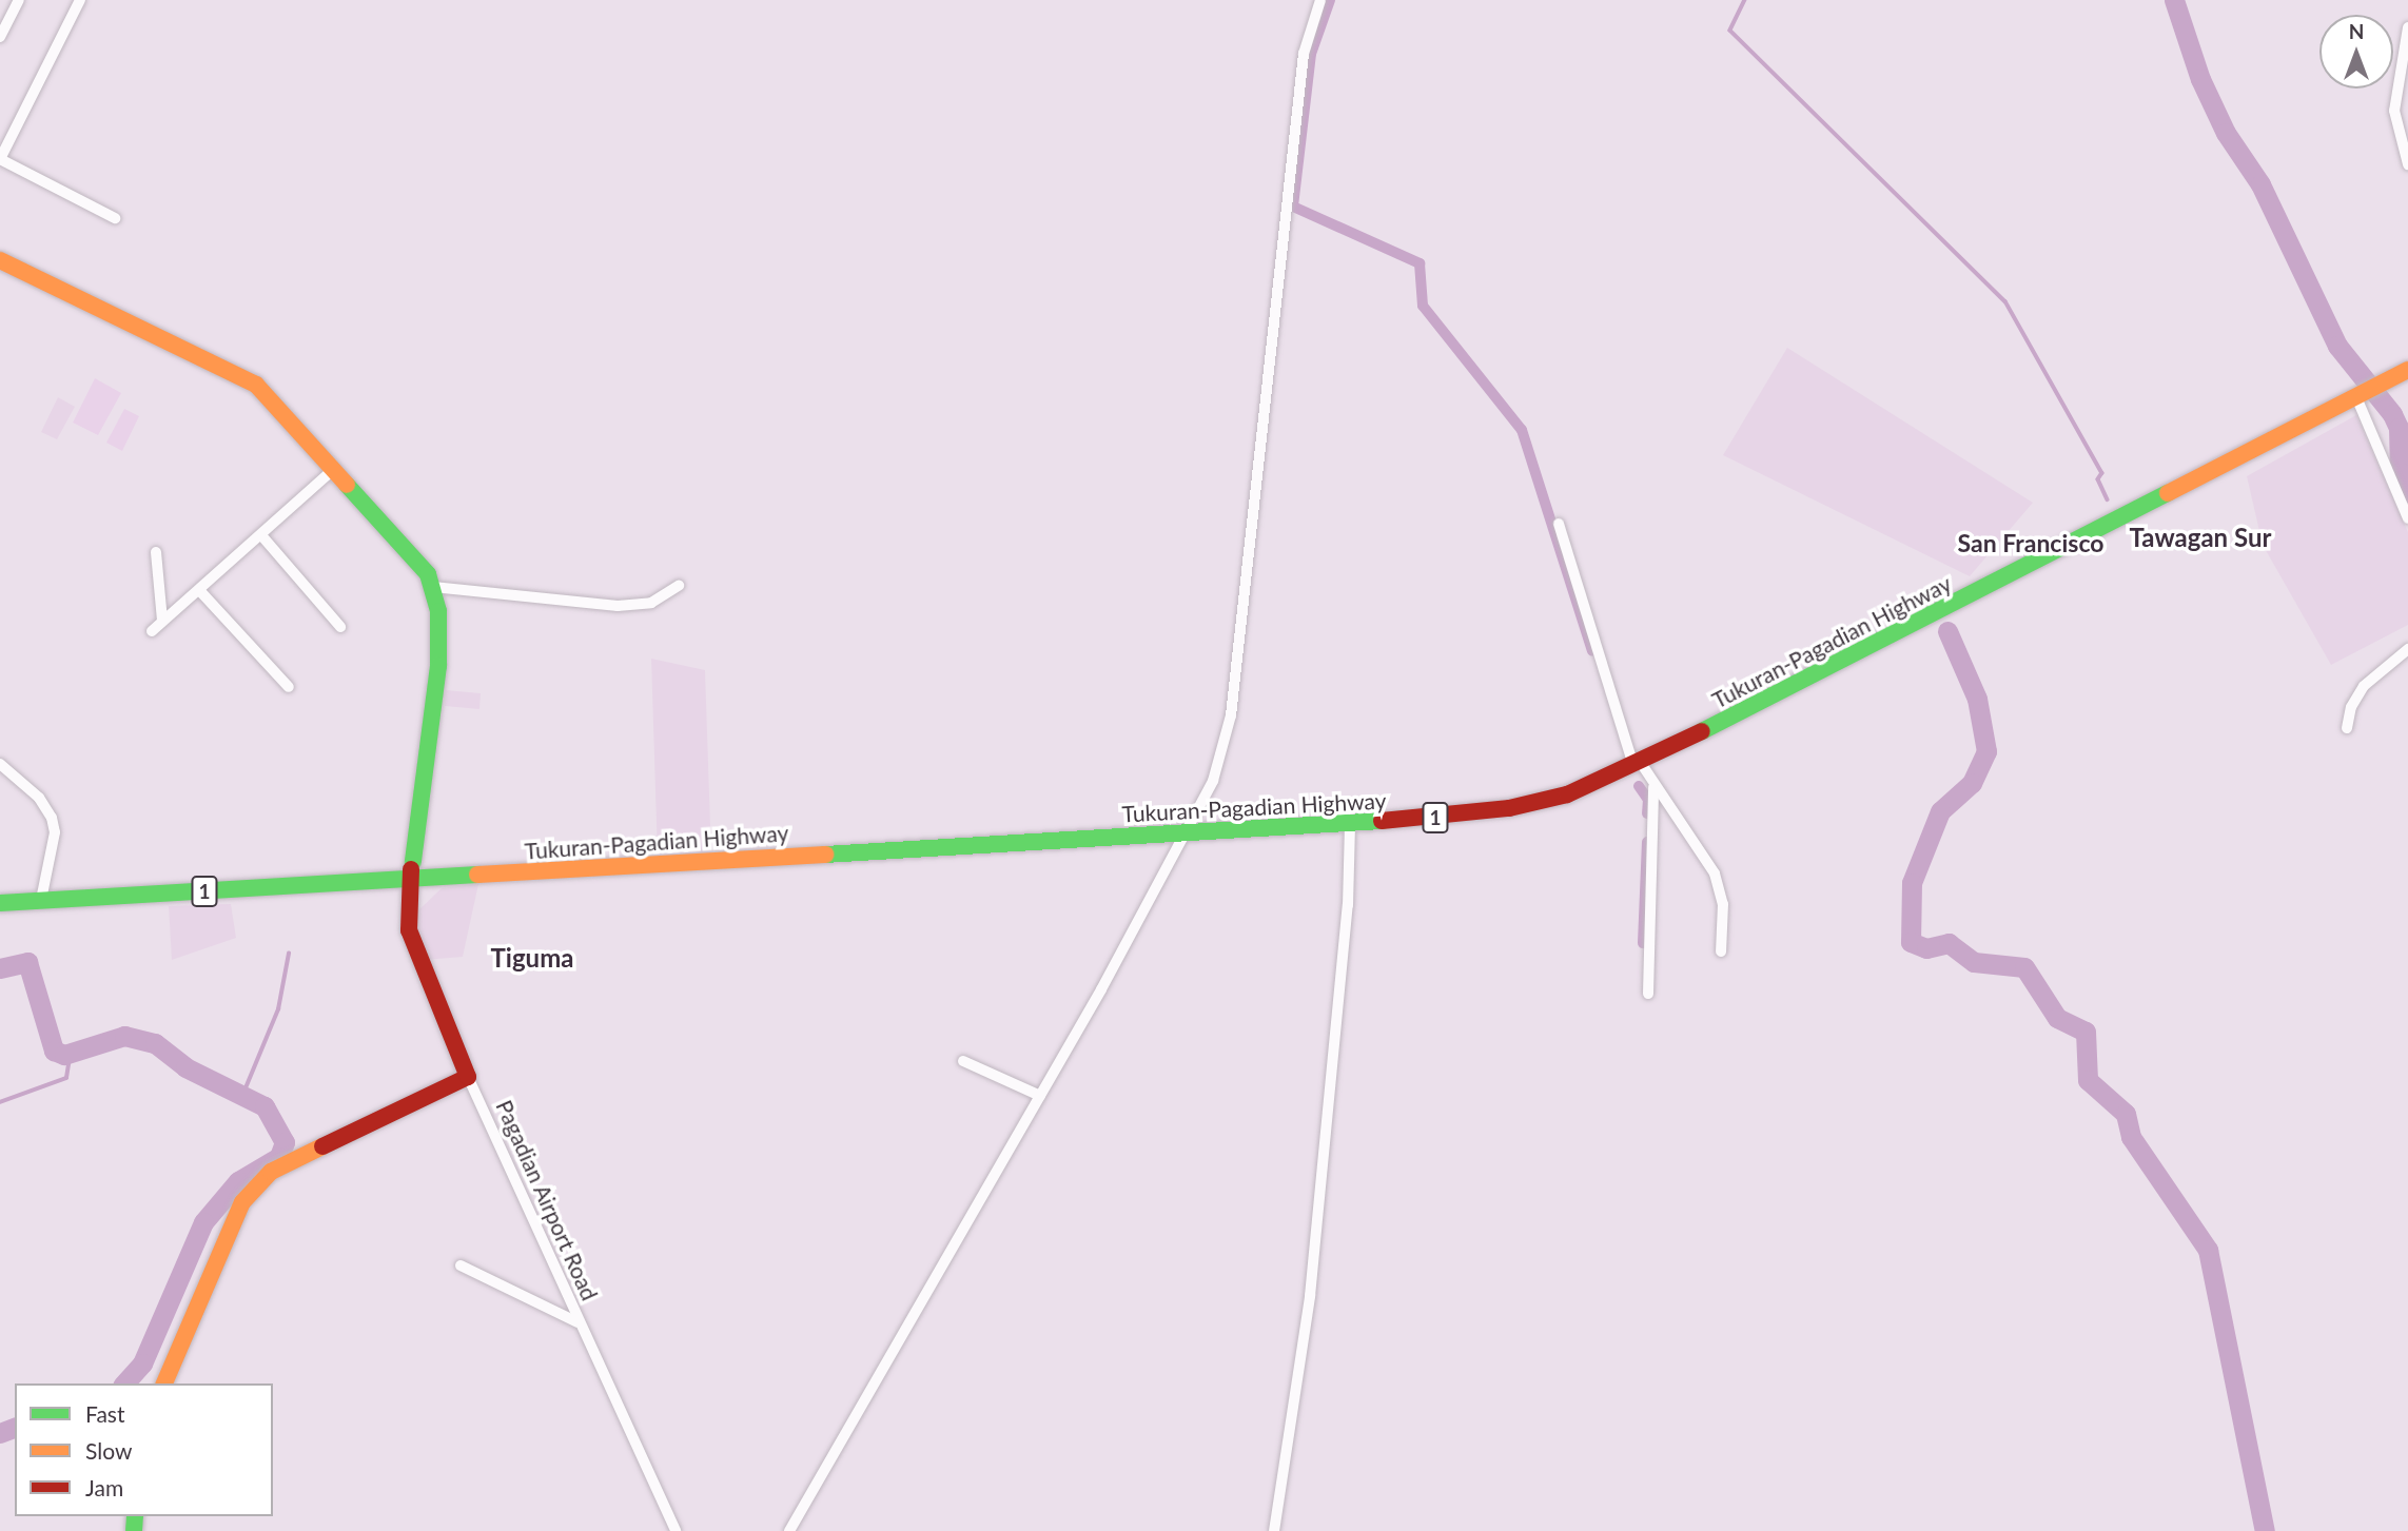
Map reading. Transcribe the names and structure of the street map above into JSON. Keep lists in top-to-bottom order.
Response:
{
  "streets": {
    "main road": ["Tukuran-Pagadian Highway", "1", "Pagadian Airport Road"]
  },
  "crossings": [
    ["Tukuran-Pagadian Highway", "Pagadian Airport Road"]
  ],
  "districts": ["Tawagan Sur", "San Francisco", "Tiguma"],
  "legend": ["Fast", "Slow", "Jam"],
  "north": "top"
}
